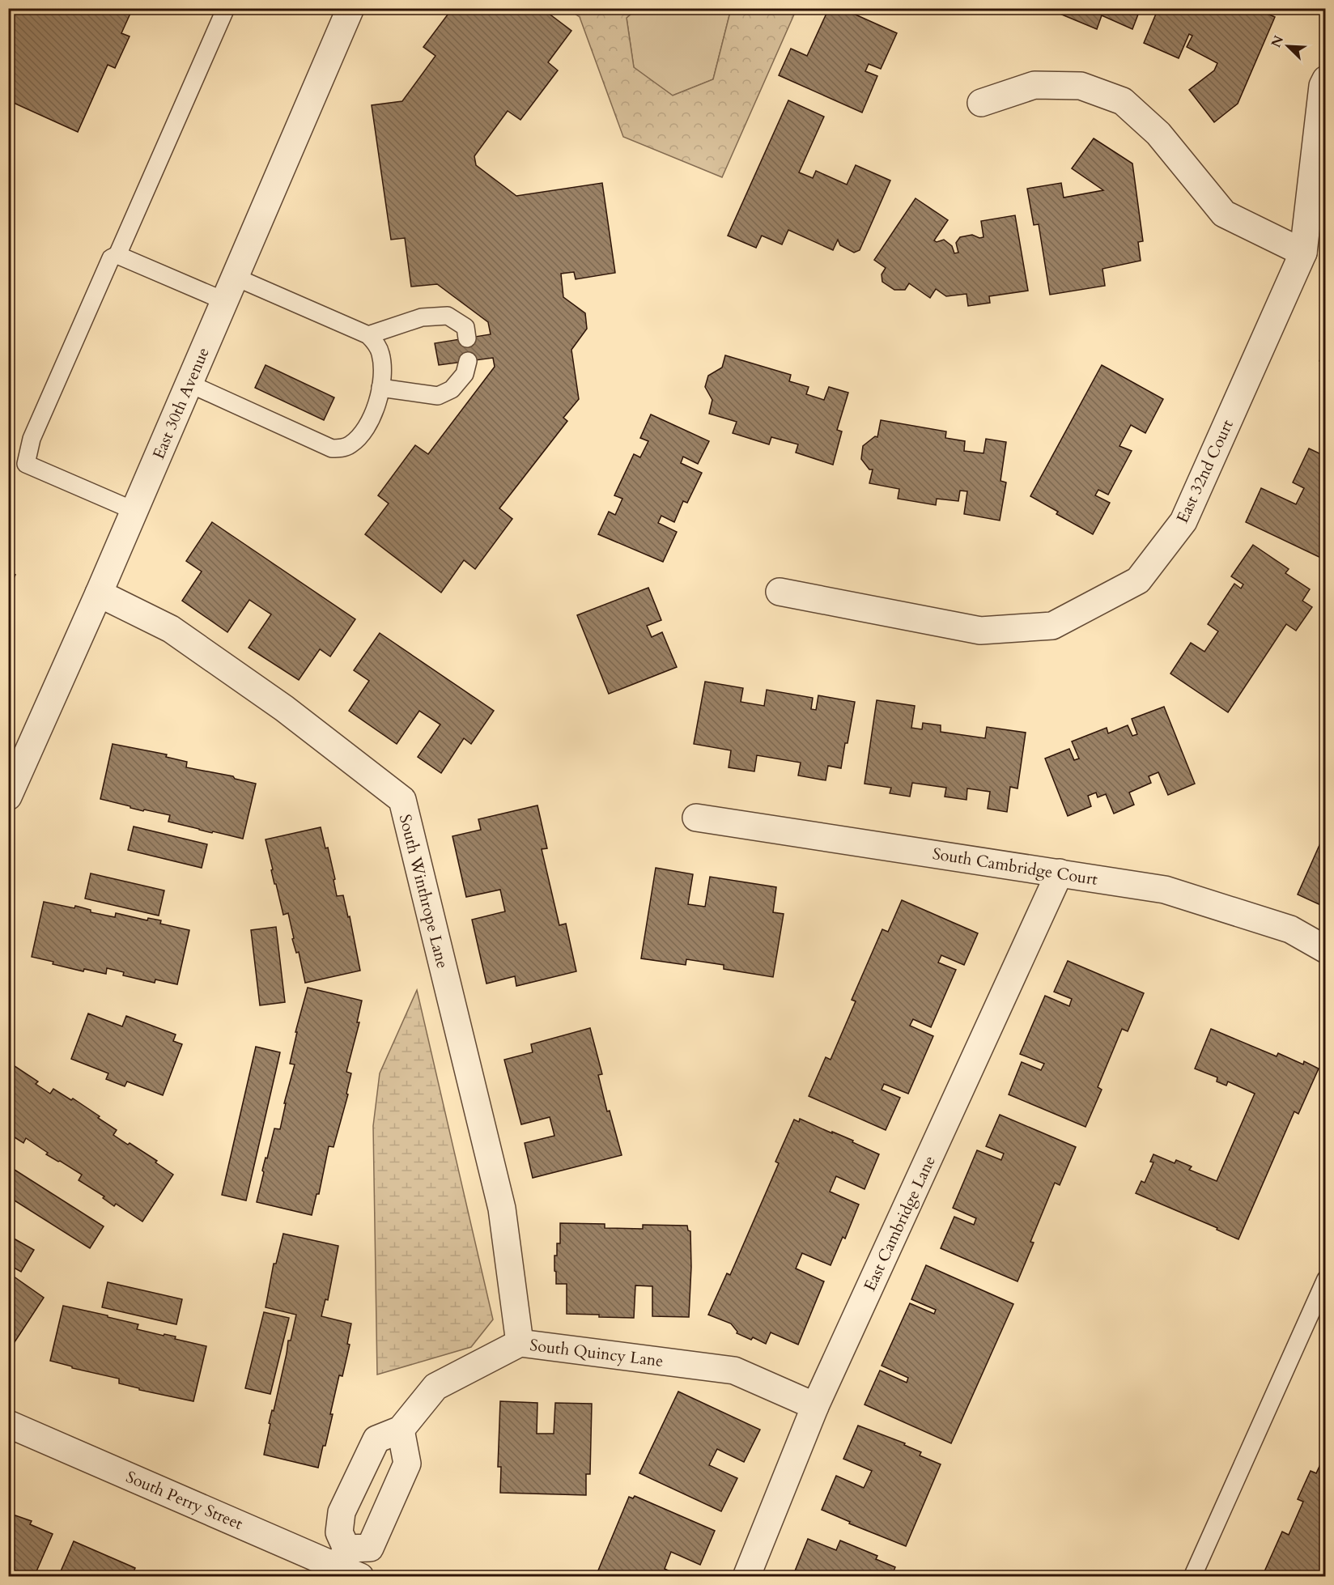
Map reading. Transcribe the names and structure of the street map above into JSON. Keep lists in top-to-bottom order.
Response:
{
  "streets": {
    "street": [
      "East 30th Avenue",
      "East 32nd Court",
      "South Cambridge Court",
      "South Winthrope Lane",
      "East Cambridge Lane",
      "South Quincy Lane",
      "South Perry Street"
    ]
  },
  "crossings": [
    ["East 30th Avenue", "South Winthrope Lane"],
    ["South Cambridge Court", "East Cambridge Lane"],
    ["South Winthrope Lane", "South Quincy Lane"],
    ["East Cambridge Lane", "South Quincy Lane"],
    ["South Quincy Lane", "South Perry Street"]
  ],
  "north": "top left"
}
